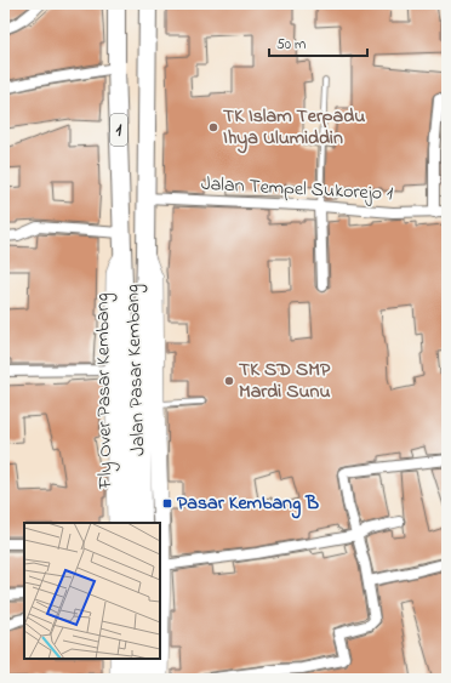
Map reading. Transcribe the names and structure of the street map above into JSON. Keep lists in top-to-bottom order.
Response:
{
  "streets": {
    "highway": ["1", "Jalan Pasar Kembang", "Fly Over Pasar Kembang"],
    "street": ["Jalan Tempel Sukorejo 1"]
  },
  "crossings": [
    ["Jalan Tempel Sukorejo 1", "Jalan Pasar Kembang"],
    ["Jalan Pasar Kembang", "Fly Over Pasar Kembang"]
  ],
  "places": {
    "other": ["TK Islam Terpadu Ihya Ulumiddin", "TK SD SMP Mardi Sunu"],
    "transit": ["Pasar Kembang B"]
  },
  "scale_bar": "50 m"
}
